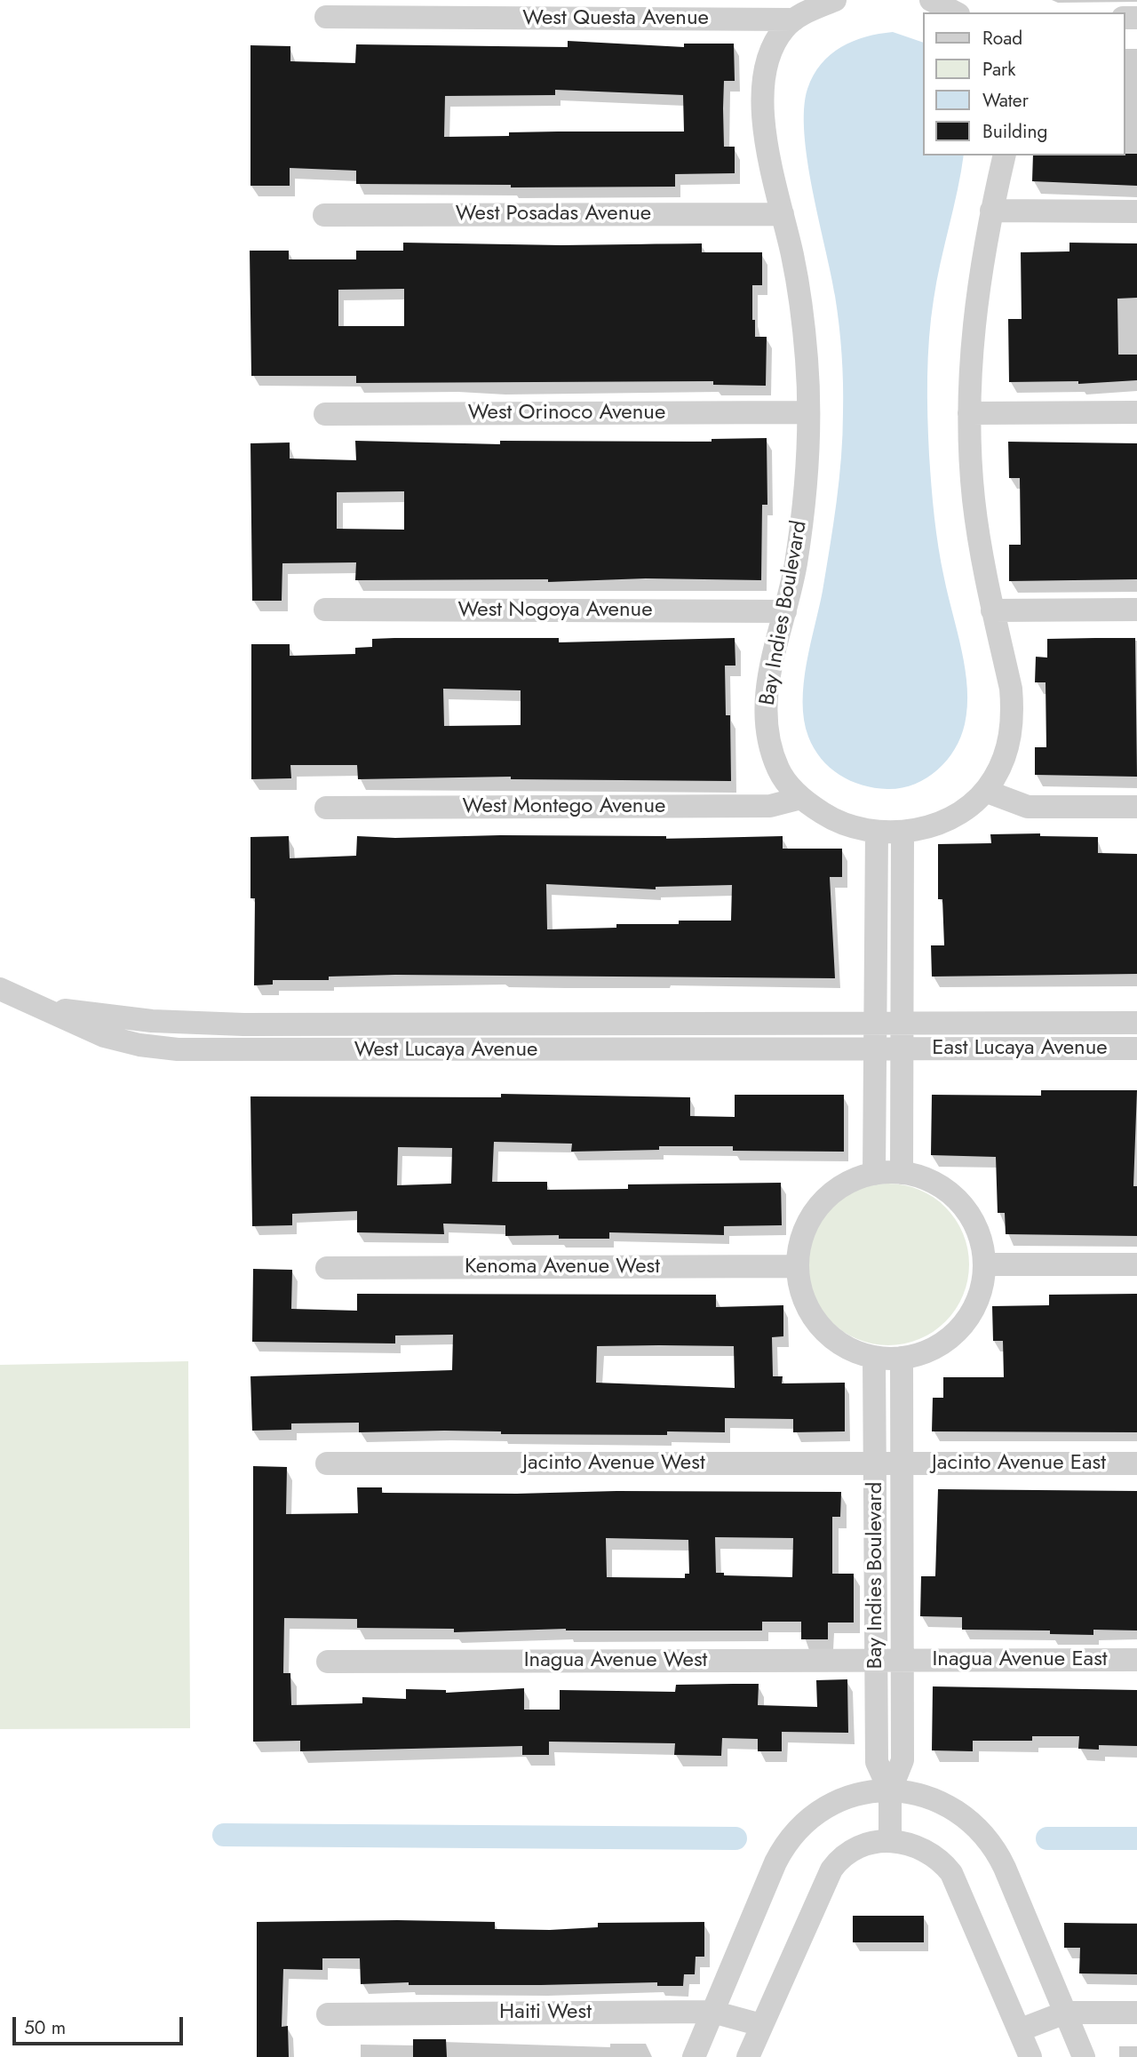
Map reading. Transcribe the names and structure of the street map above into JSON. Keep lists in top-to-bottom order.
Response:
{
  "streets": {
    "street": [
      "West Questa Avenue",
      "West Posadas Avenue",
      "West Orinoco Avenue",
      "West Nogoya Avenue",
      "Bay Indies Boulevard",
      "West Montego Avenue",
      "East Lucaya Avenue",
      "West Lucaya Avenue",
      "Kenoma Avenue West",
      "Jacinto Avenue West",
      "Jacinto Avenue East",
      "Inagua Avenue East",
      "Inagua Avenue West",
      "Haiti West"
    ]
  },
  "crossings": [
    ["West Questa Avenue", "Bay Indies Boulevard"],
    ["West Posadas Avenue", "Bay Indies Boulevard"],
    ["West Orinoco Avenue", "Bay Indies Boulevard"],
    ["West Nogoya Avenue", "Bay Indies Boulevard"],
    ["Bay Indies Boulevard", "West Montego Avenue"],
    ["Bay Indies Boulevard", "Kenoma Avenue West"],
    ["Bay Indies Boulevard", "Jacinto Avenue West"],
    ["Bay Indies Boulevard", "Jacinto Avenue East"],
    ["Bay Indies Boulevard", "Inagua Avenue East"],
    ["Bay Indies Boulevard", "Inagua Avenue West"],
    ["East Lucaya Avenue", "West Lucaya Avenue"],
    ["Jacinto Avenue West", "Jacinto Avenue East"],
    ["Inagua Avenue East", "Inagua Avenue West"]
  ],
  "legend": [
    "Road",
    "Park",
    "Water",
    "Building"
  ],
  "scale_bar": "50 m"
}
